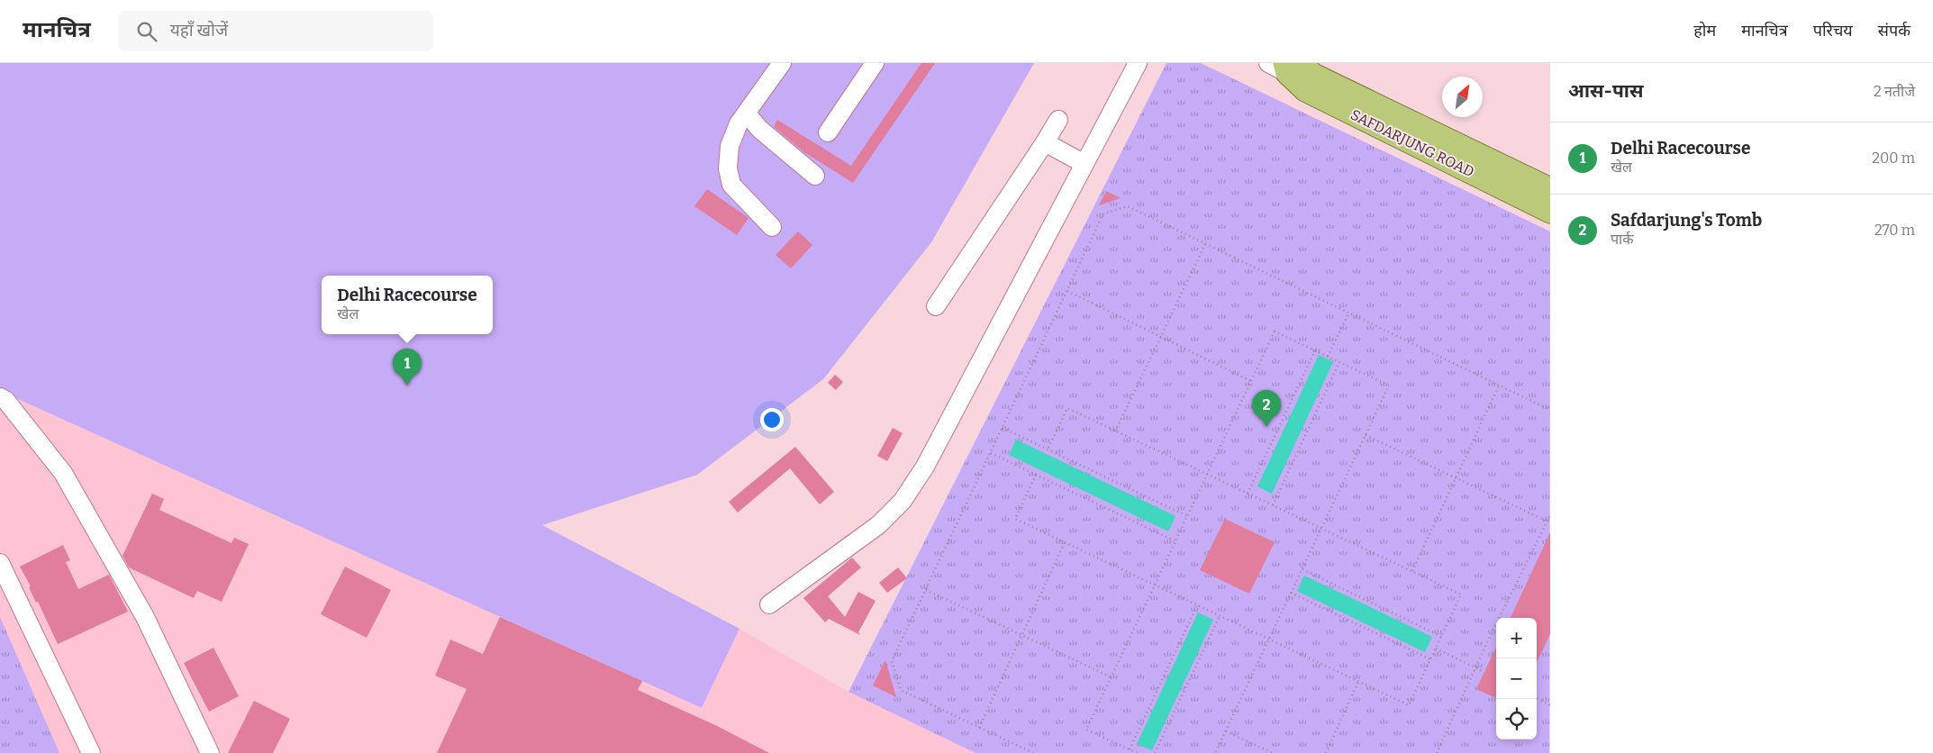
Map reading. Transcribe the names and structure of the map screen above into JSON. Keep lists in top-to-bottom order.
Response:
{
  "streets": {
    "main road": ["SAFDARJUNG ROAD"]
  },
  "north": "top right",
  "page": {
    "header": "मानचित्र",
    "search": "यहाँ खोजें",
    "nav": [
      "होम",
      "मानचित्र",
      "परिचय",
      "संपर्क"
    ],
    "heading": ["आस-पास", "2 नतीजे"],
    "list": [
      {
        "mark": "1",
        "name": "Delhi Racecourse",
        "note": "खेल",
        "value": "200 m"
      },
      {
        "mark": "2",
        "name": "Safdarjung's Tomb",
        "note": "पार्क",
        "value": "270 m"
      }
    ],
    "popup": ["Delhi Racecourse", "खेल"],
    "pins": ["1", "2"],
    "map_buttons": ["+", "−"]
  }
}
